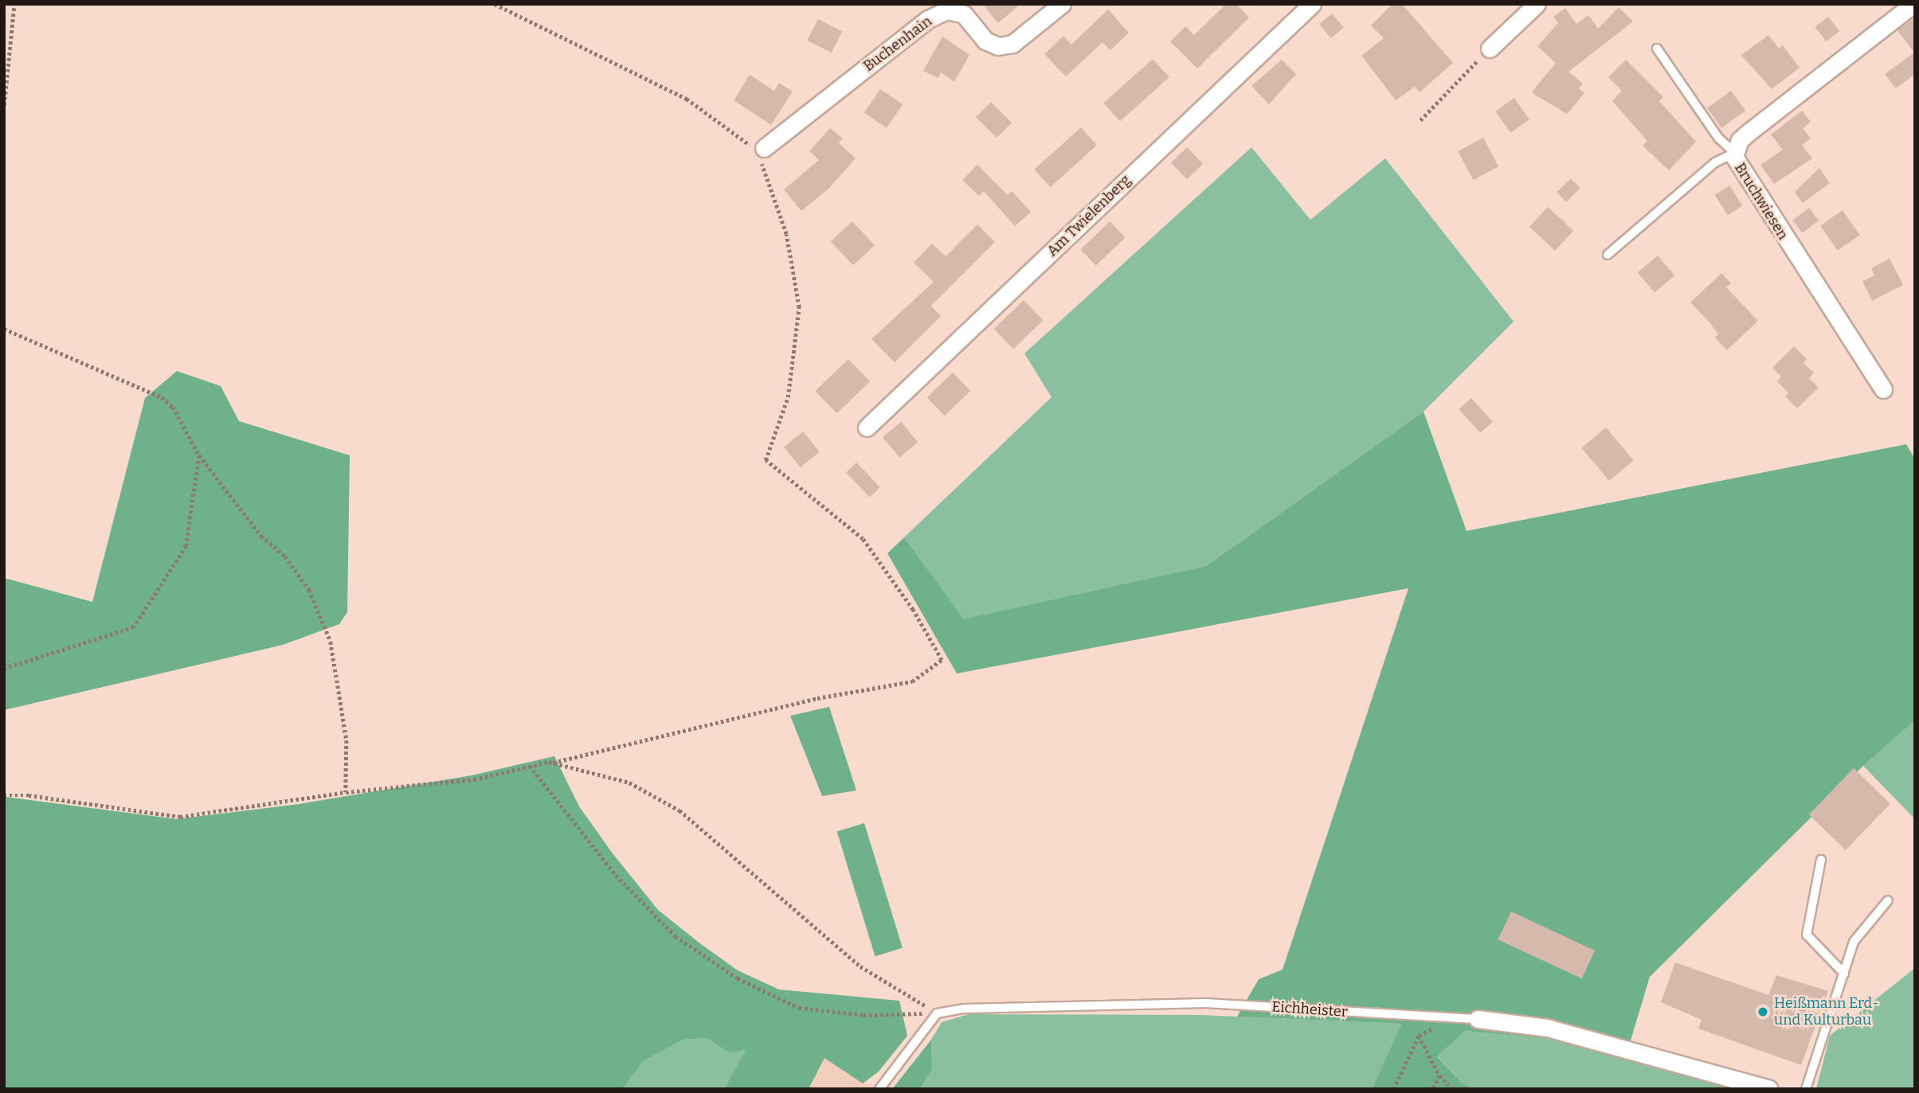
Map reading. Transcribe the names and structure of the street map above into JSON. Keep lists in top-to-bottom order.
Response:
{
  "streets": {
    "street": [
      "Buchenhain",
      "Bruchwiesen",
      "Am Twielenberg",
      "Eichheister"
    ]
  },
  "places": ["Heißmann Erd- und Kulturbau"]
}
